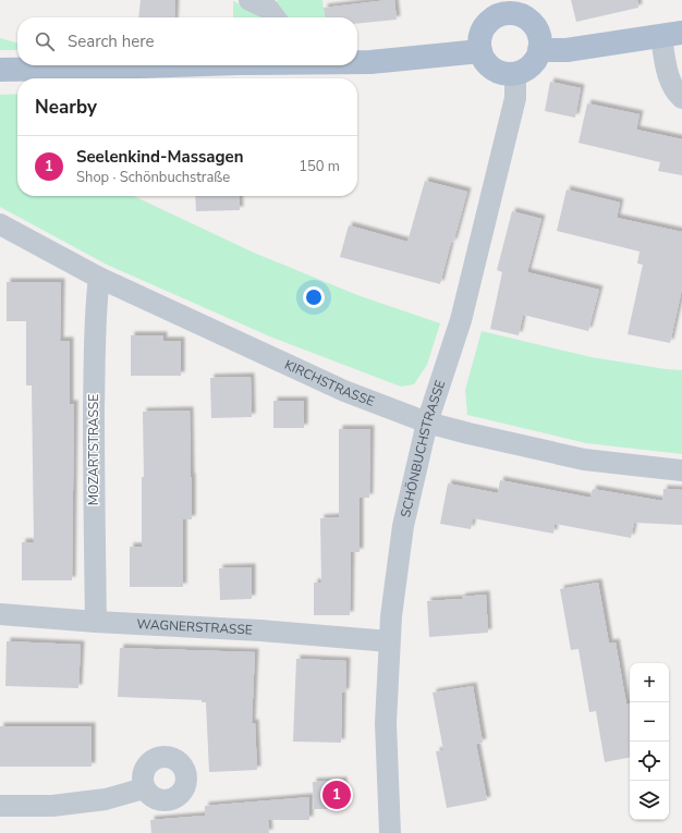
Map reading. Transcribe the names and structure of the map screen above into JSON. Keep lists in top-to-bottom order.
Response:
{
  "streets": {
    "street": [
      "KIRCHSTRASSE",
      "SCHÖNBUCHSTRASSE",
      "MOZARTSTRASSE",
      "WAGNERSTRASSE"
    ]
  },
  "crossings": [
    ["KIRCHSTRASSE", "SCHÖNBUCHSTRASSE"],
    ["KIRCHSTRASSE", "MOZARTSTRASSE"],
    ["SCHÖNBUCHSTRASSE", "WAGNERSTRASSE"],
    ["MOZARTSTRASSE", "WAGNERSTRASSE"]
  ],
  "page": {
    "search": "Search here",
    "heading": "Nearby",
    "list": [
      {
        "mark": "1",
        "name": "Seelenkind-Massagen",
        "note": "Shop · Schönbuchstraße",
        "value": "150 m"
      }
    ],
    "map_buttons": ["+", "−"],
    "pins": "1"
  }
}
